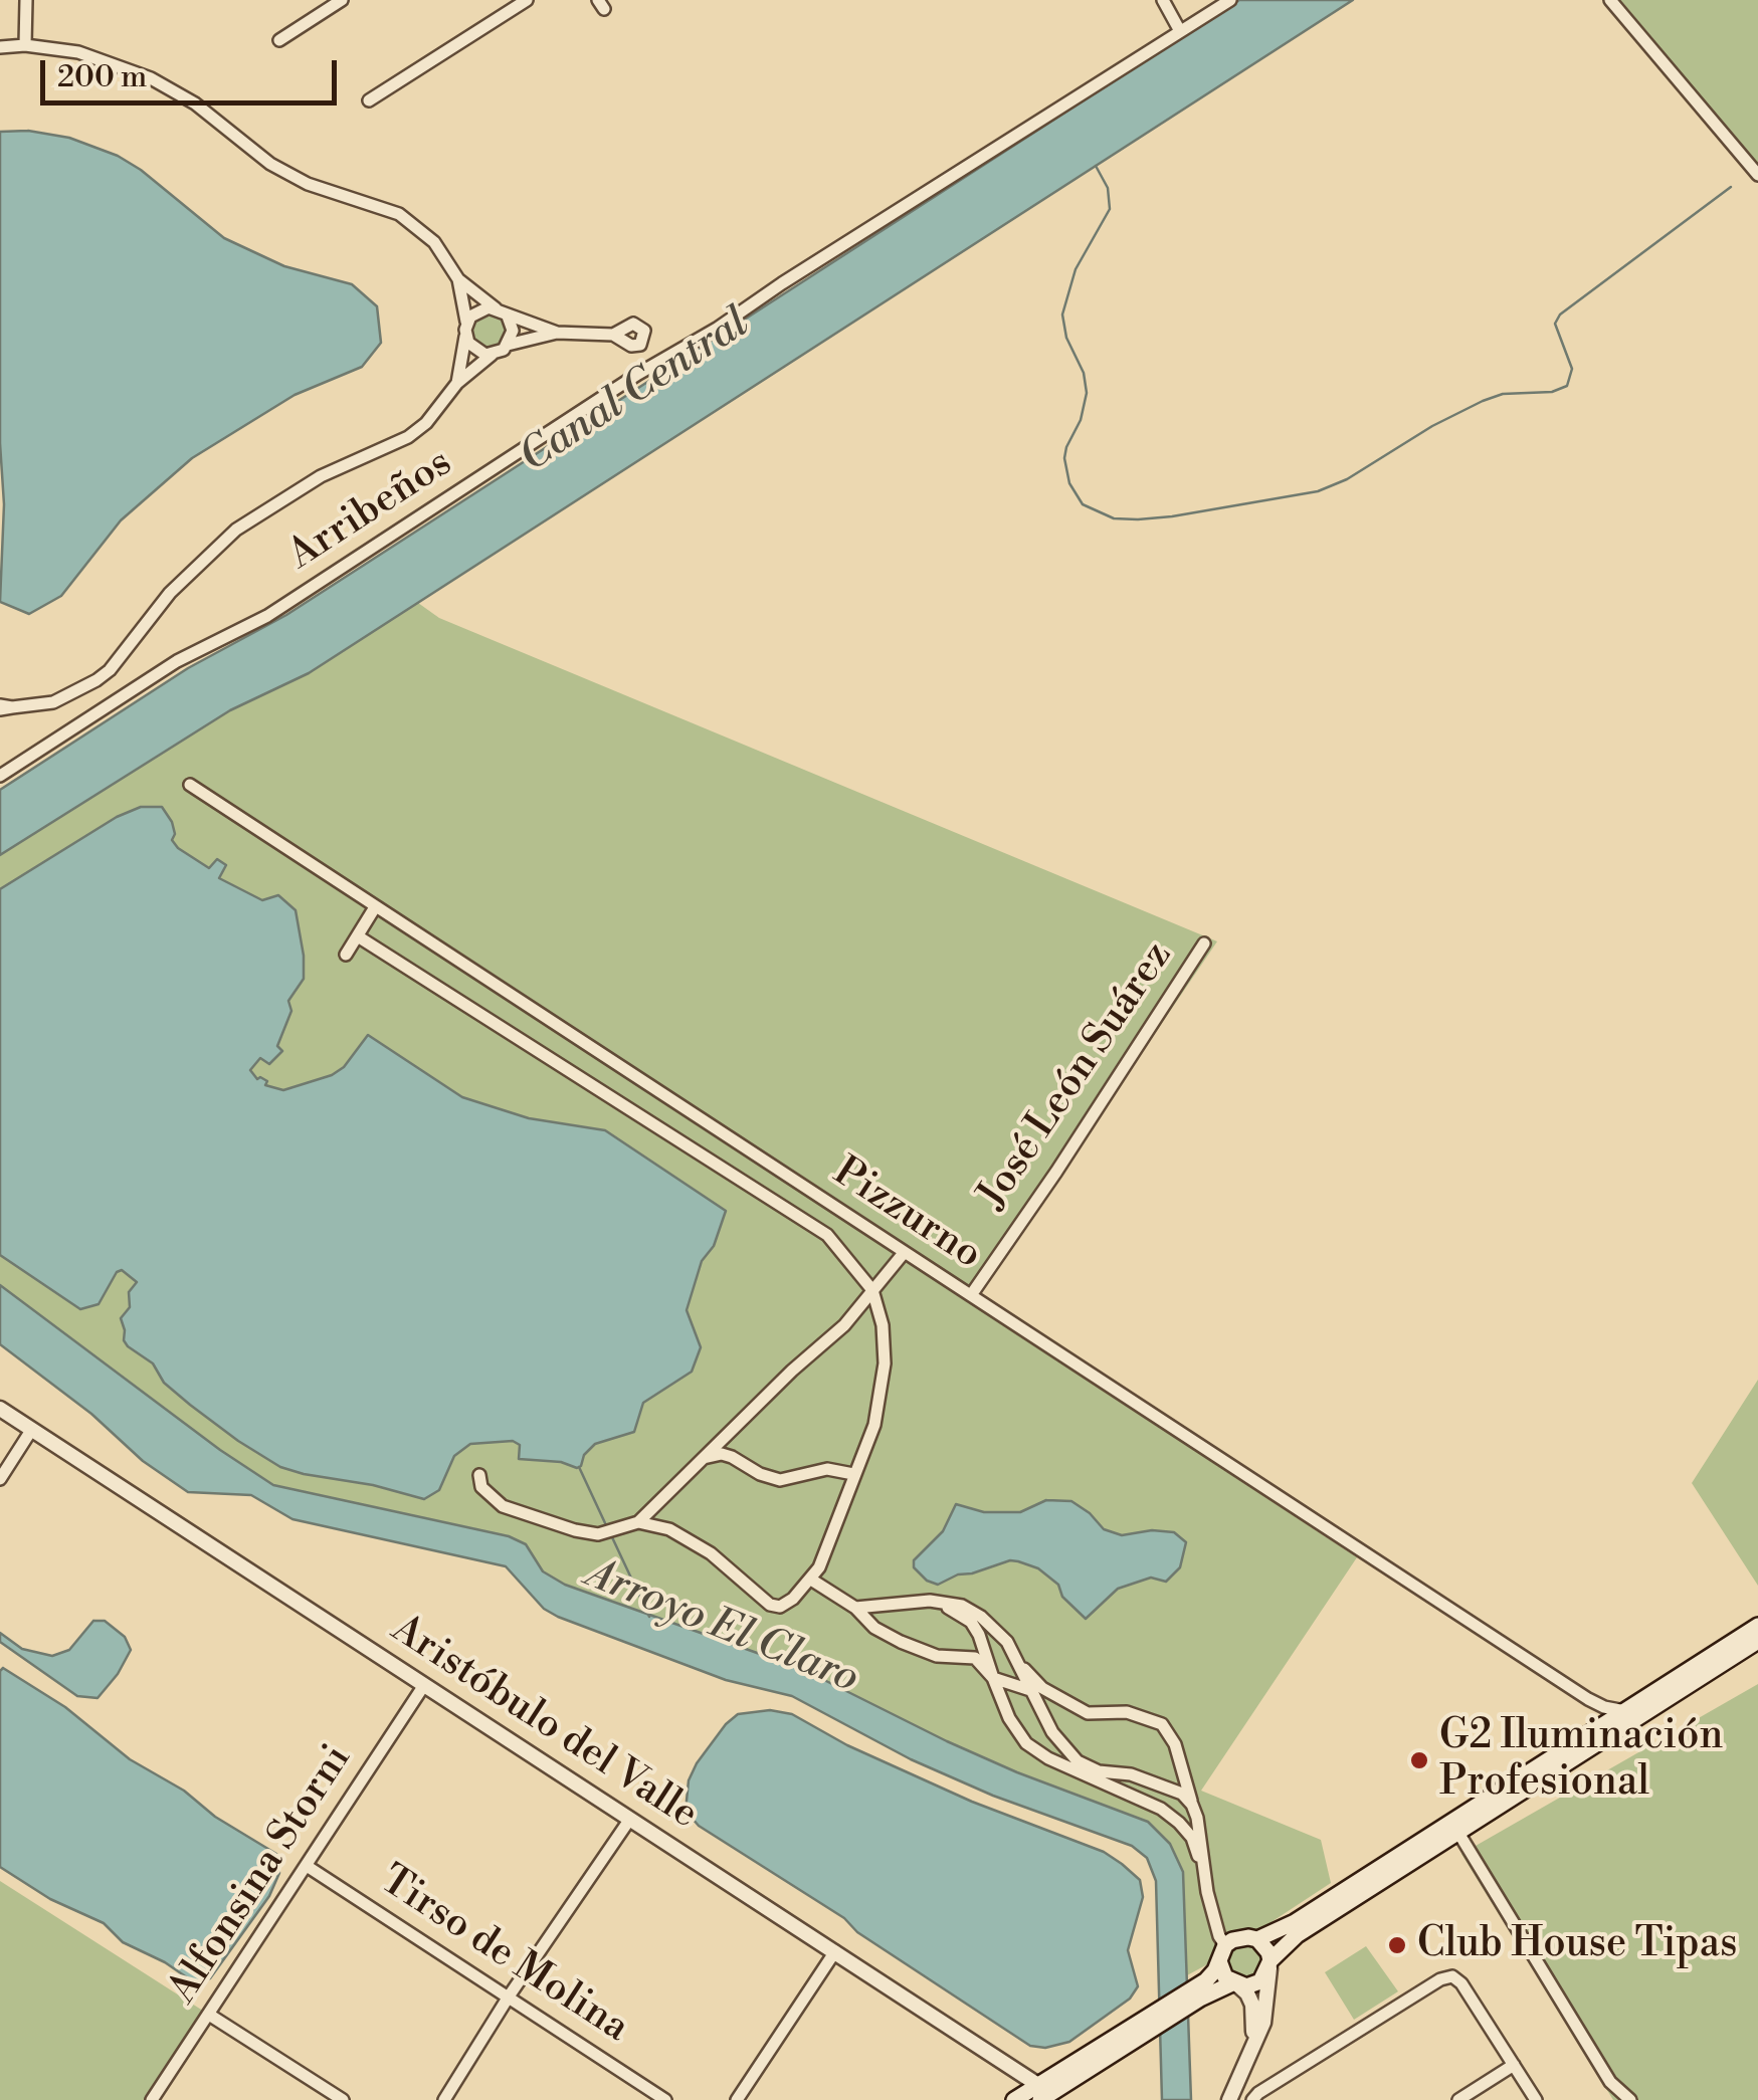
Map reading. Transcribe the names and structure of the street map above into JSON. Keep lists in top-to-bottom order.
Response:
{
  "streets": {
    "street": [
      "Arribeños",
      "José León Suárez",
      "Pizzurno",
      "Aristóbulo del Valle",
      "Alfonsina Storni",
      "Tirso de Molina"
    ]
  },
  "crossings": [
    ["José León Suárez", "Pizzurno"],
    ["Aristóbulo del Valle", "Alfonsina Storni"],
    ["Alfonsina Storni", "Tirso de Molina"]
  ],
  "water": ["Canal Central", "Arroyo El Claro"],
  "places": ["G2 Iluminación Profesional", "Club House Tipas"],
  "scale_bar": "200 m"
}
